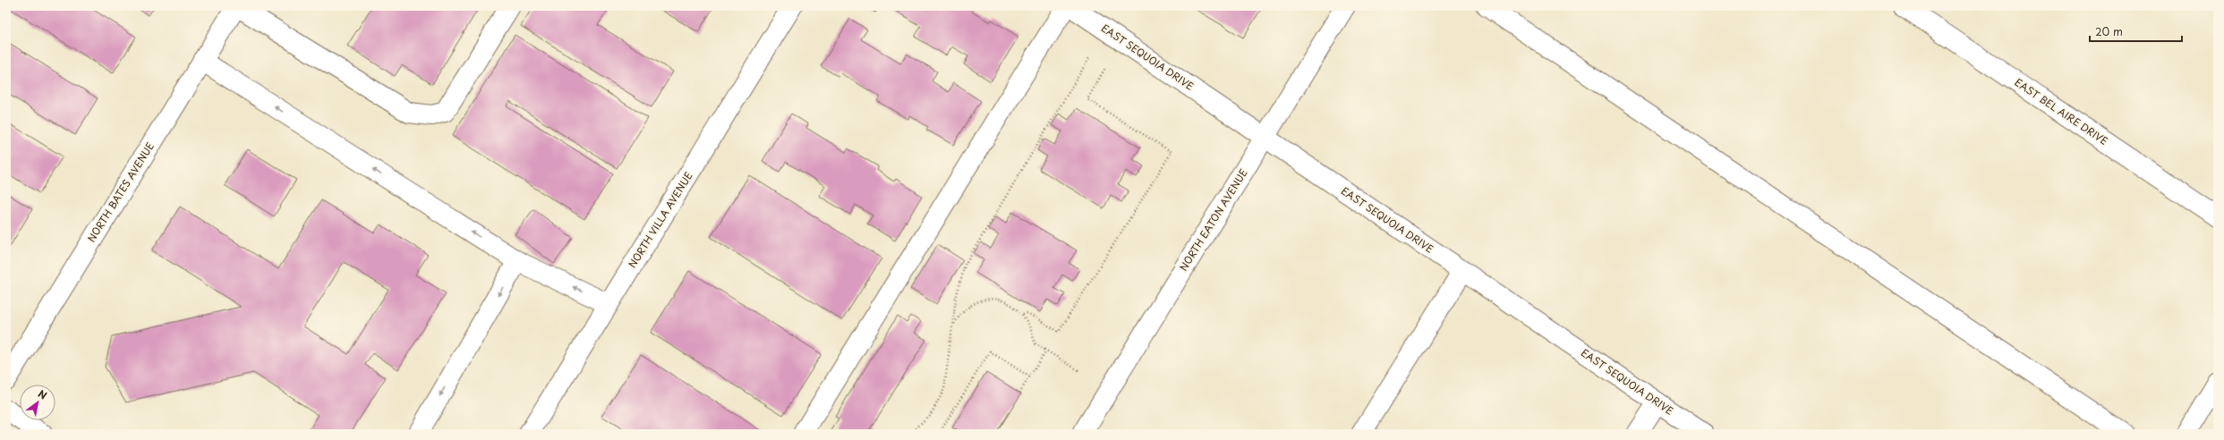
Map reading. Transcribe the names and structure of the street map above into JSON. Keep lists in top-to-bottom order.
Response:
{
  "streets": {
    "street": [
      "EAST SEQUOIA DRIVE",
      "EAST BEL AIRE DRIVE",
      "NORTH BATES AVENUE",
      "NORTH VILLA AVENUE",
      "NORTH EATON AVENUE"
    ]
  },
  "crossings": [
    ["EAST SEQUOIA DRIVE", "NORTH EATON AVENUE"]
  ],
  "scale_bar": "20 m",
  "north": "top right"
}
